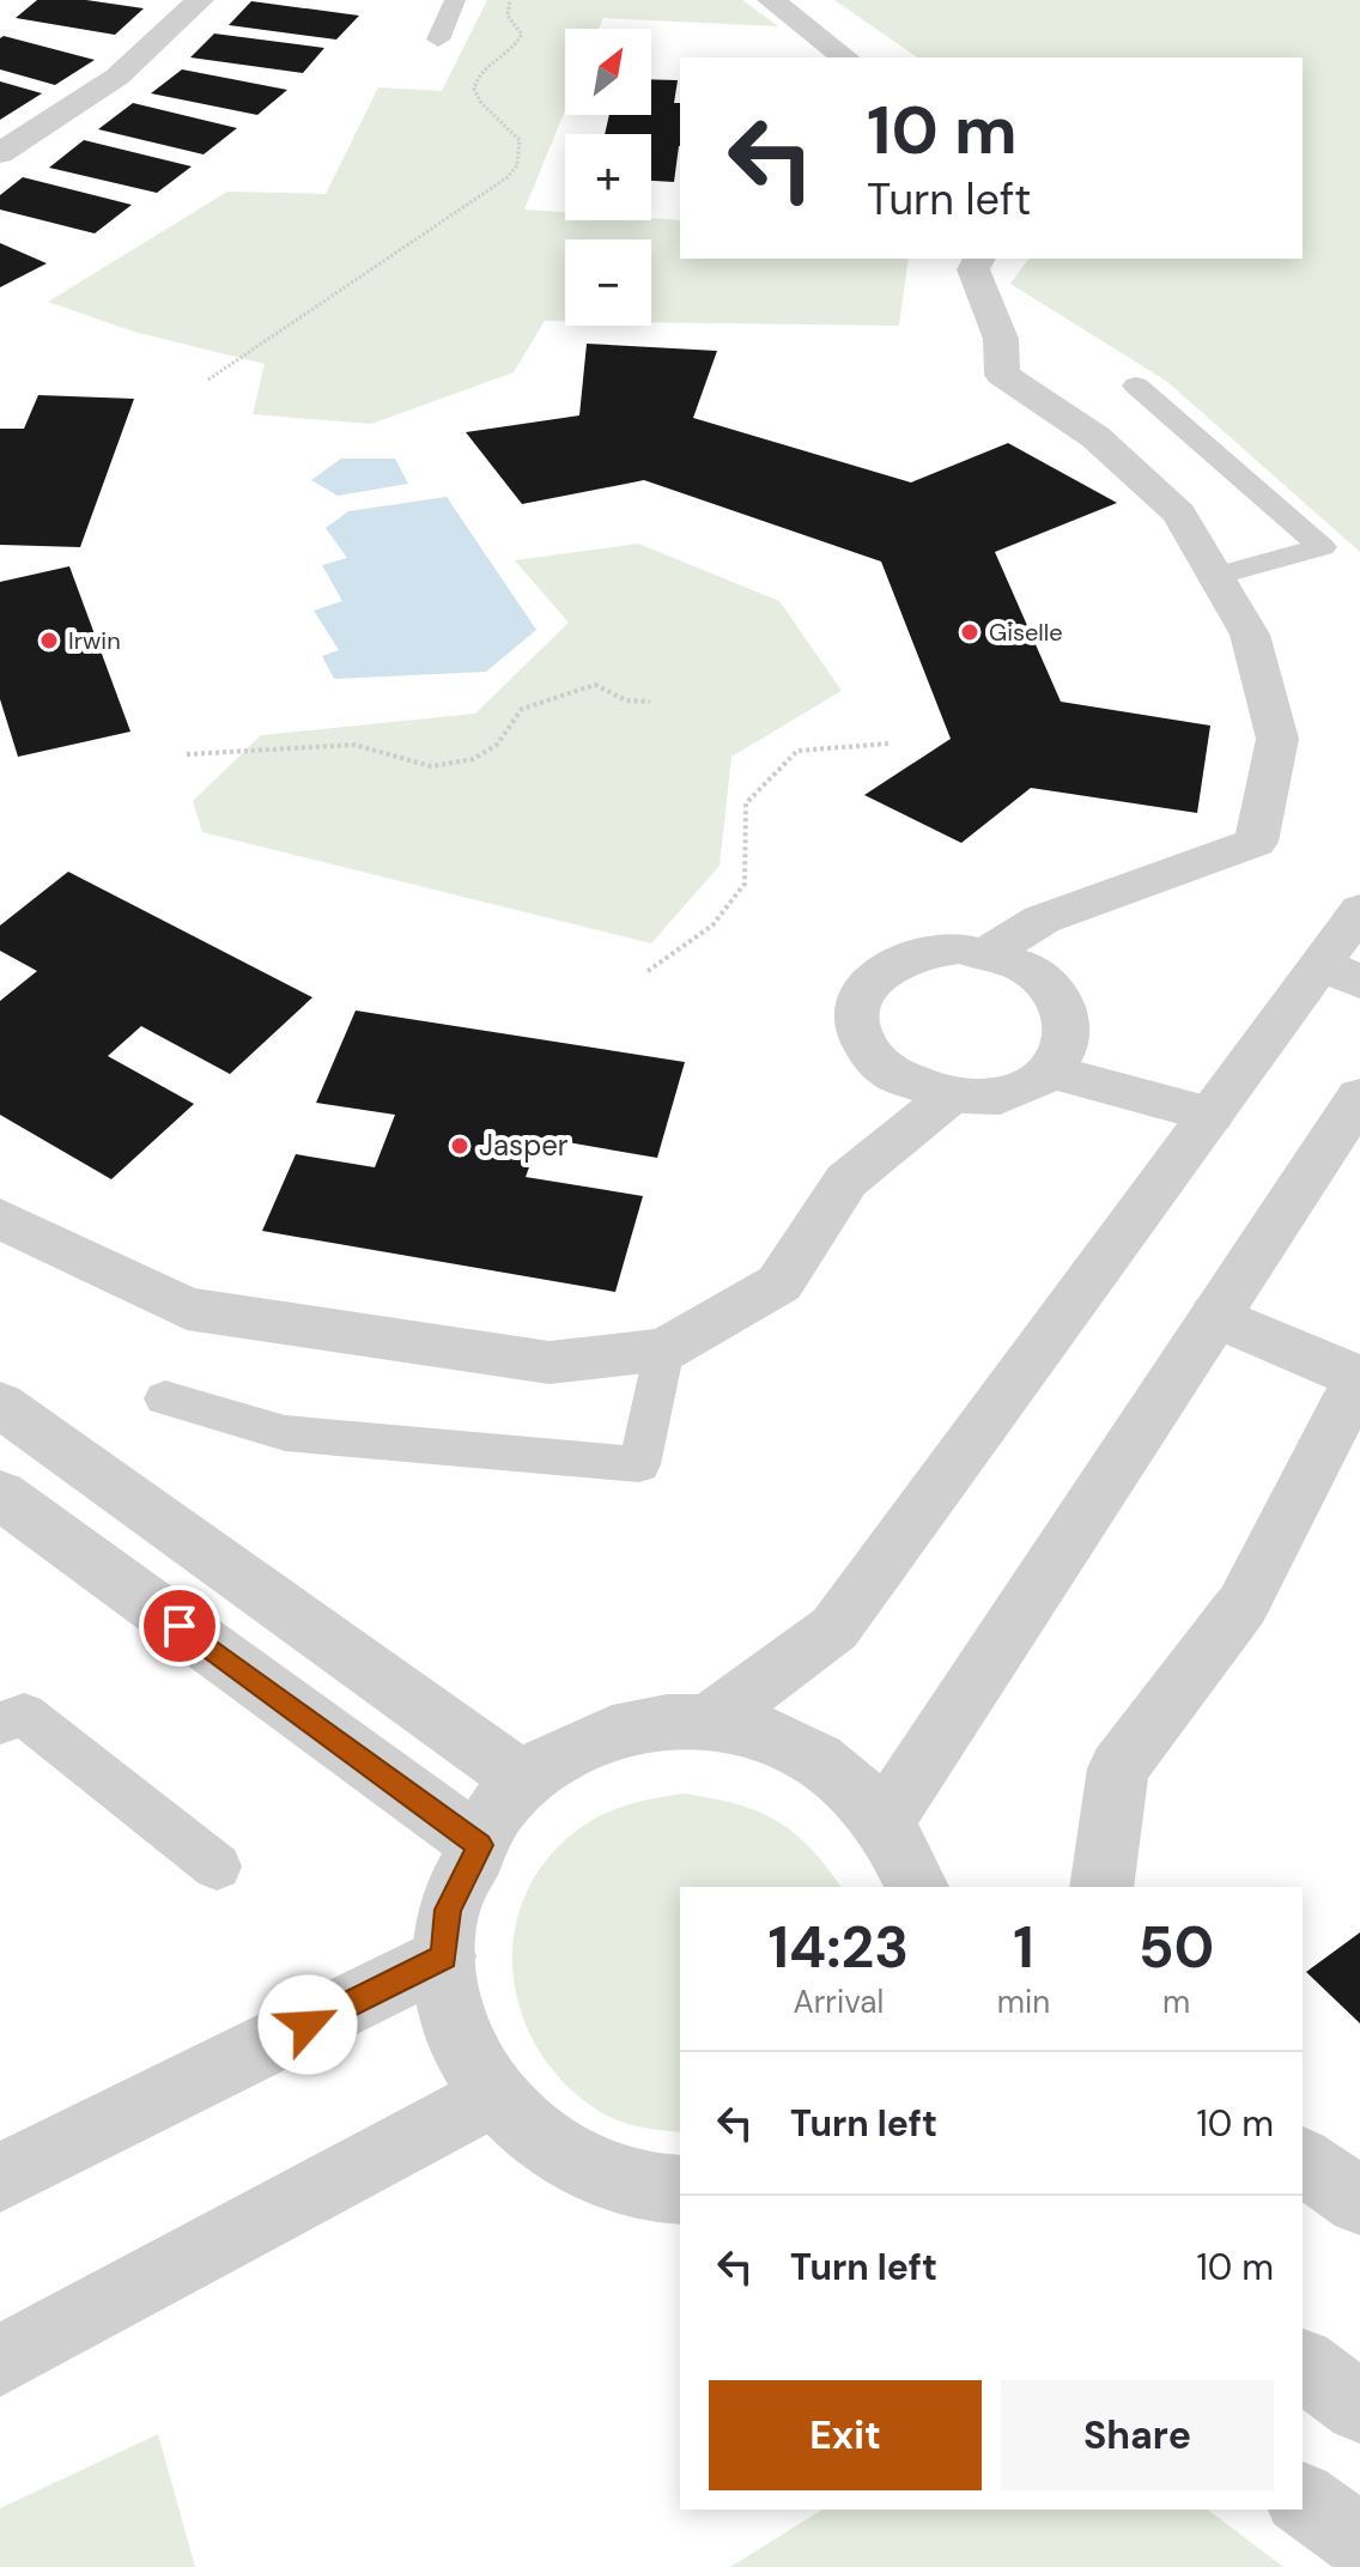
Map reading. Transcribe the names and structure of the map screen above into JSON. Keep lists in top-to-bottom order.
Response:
{
  "places": ["Giselle", "Irwin", "Jasper"],
  "north": "top right",
  "page": {
    "map_buttons": ["+", "−"],
    "turn": ["10 m", "Turn left"],
    "eta": [
      "14:23",
      "Arrival",
      "1",
      "min",
      "50",
      "m"
    ],
    "list": [
      {
        "name": "Turn left",
        "value": "10 m"
      },
      {
        "name": "Turn left",
        "value": "10 m"
      }
    ],
    "buttons": ["Exit", "Share"]
  }
}
